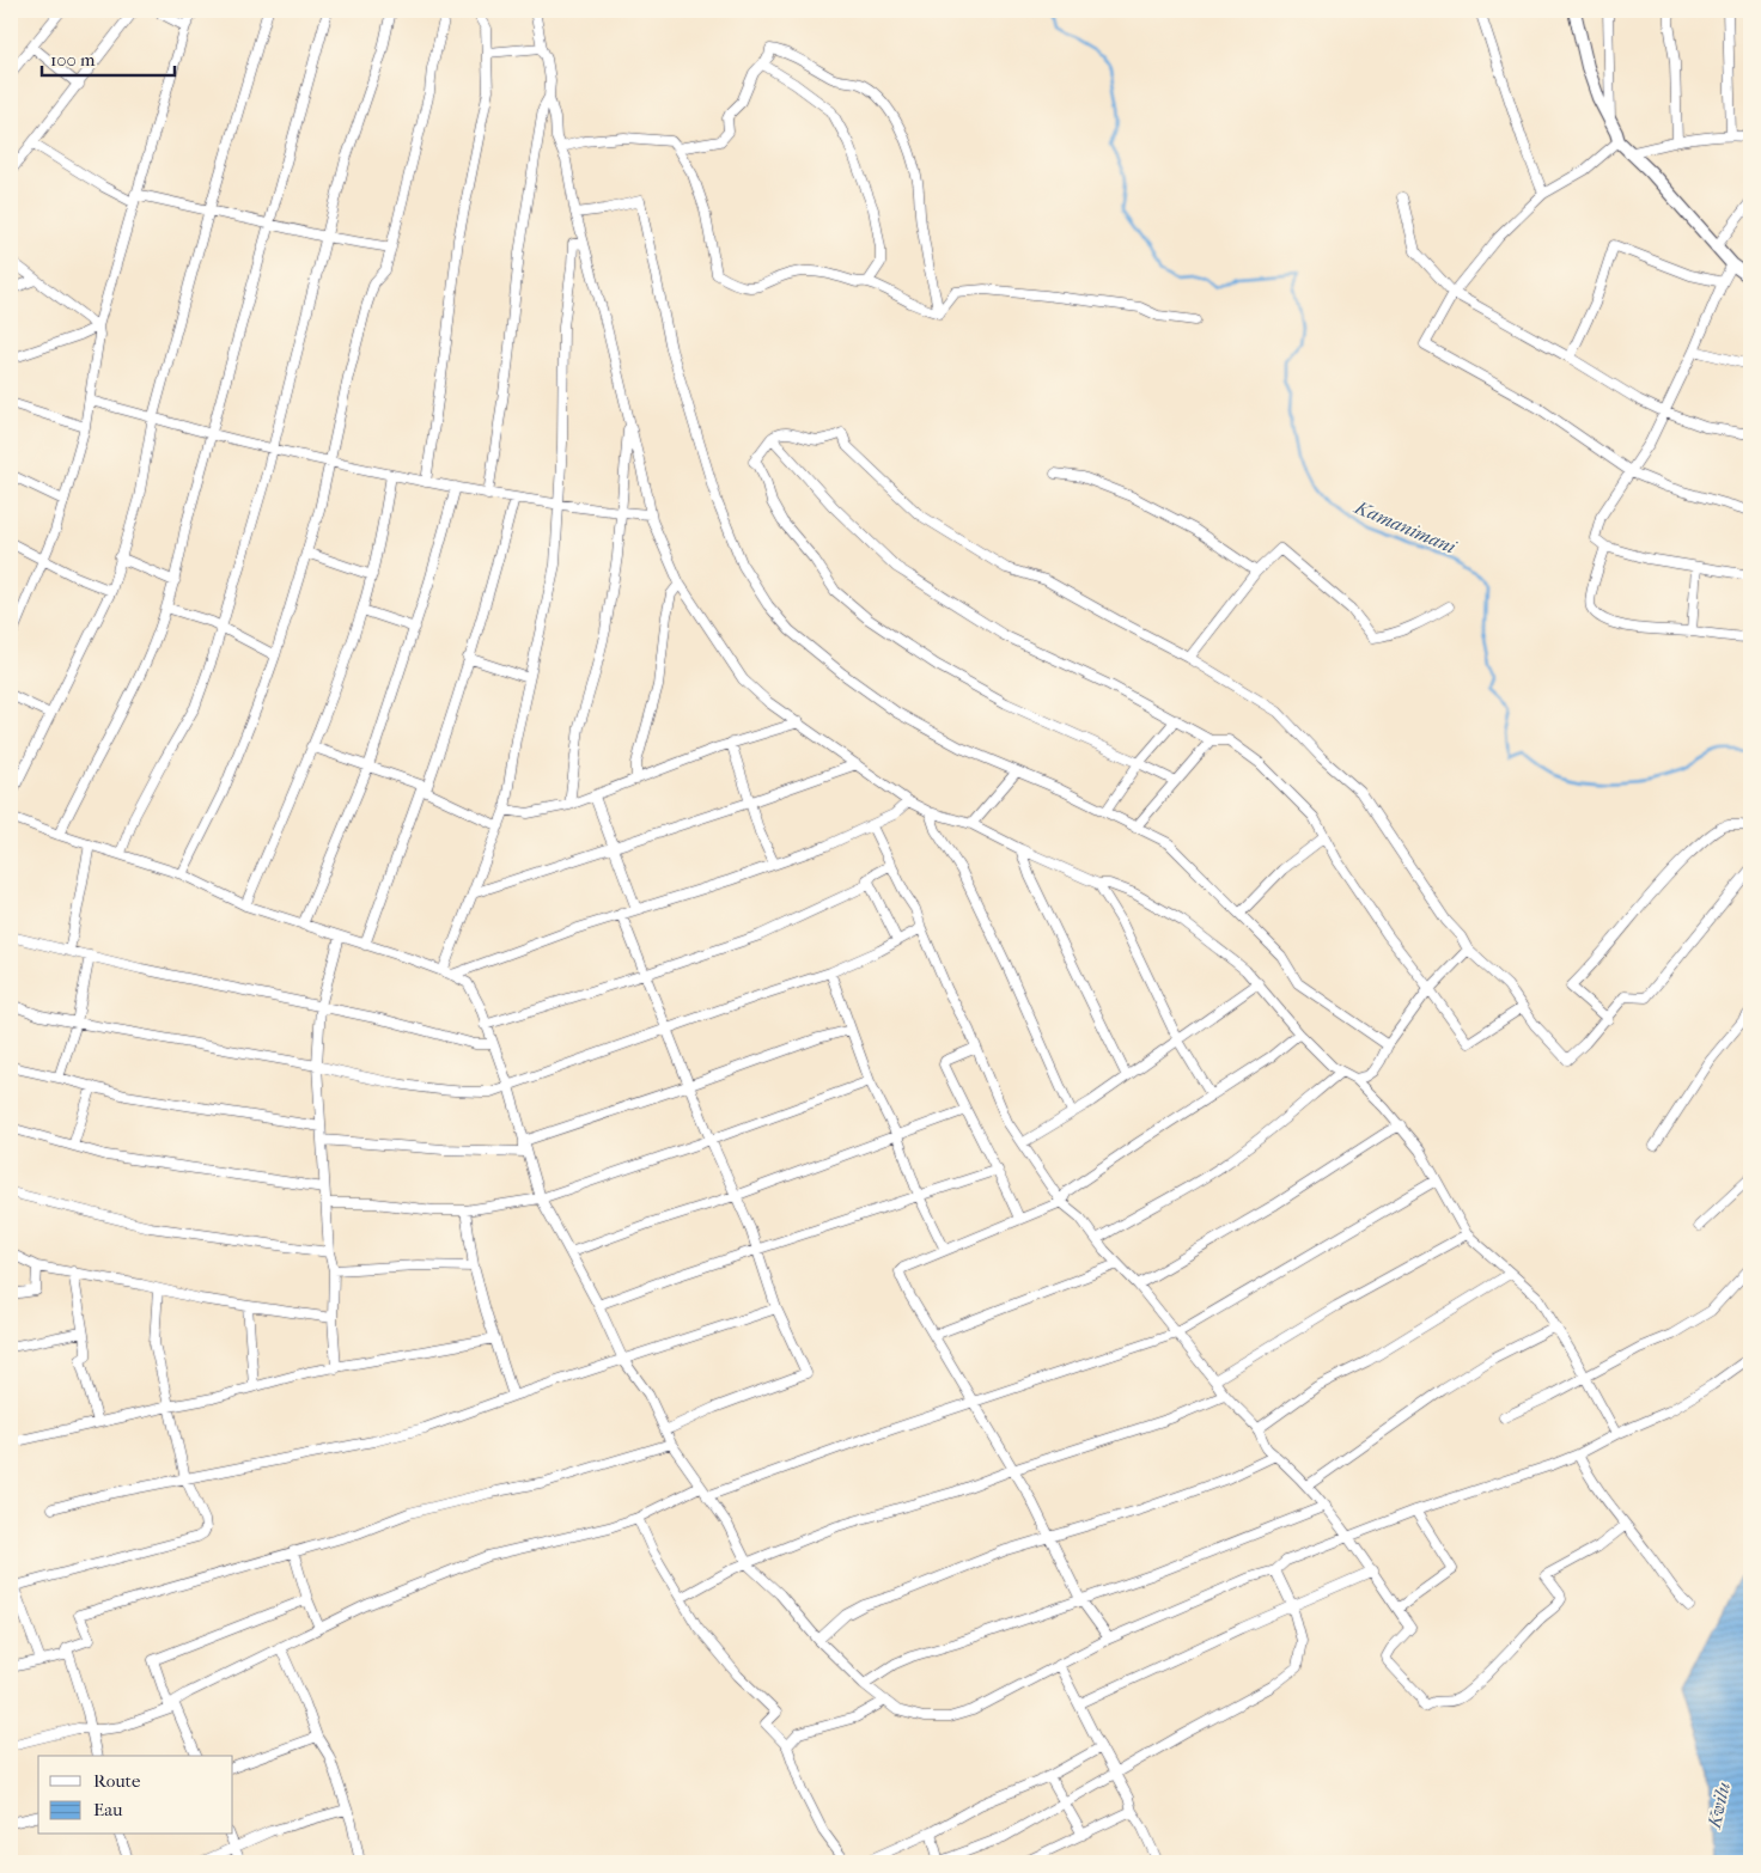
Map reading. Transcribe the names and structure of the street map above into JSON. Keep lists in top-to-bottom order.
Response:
{
  "water": ["Kamanimani", "Kwilu"],
  "legend": ["Route", "Eau"],
  "scale_bar": "100 m"
}
